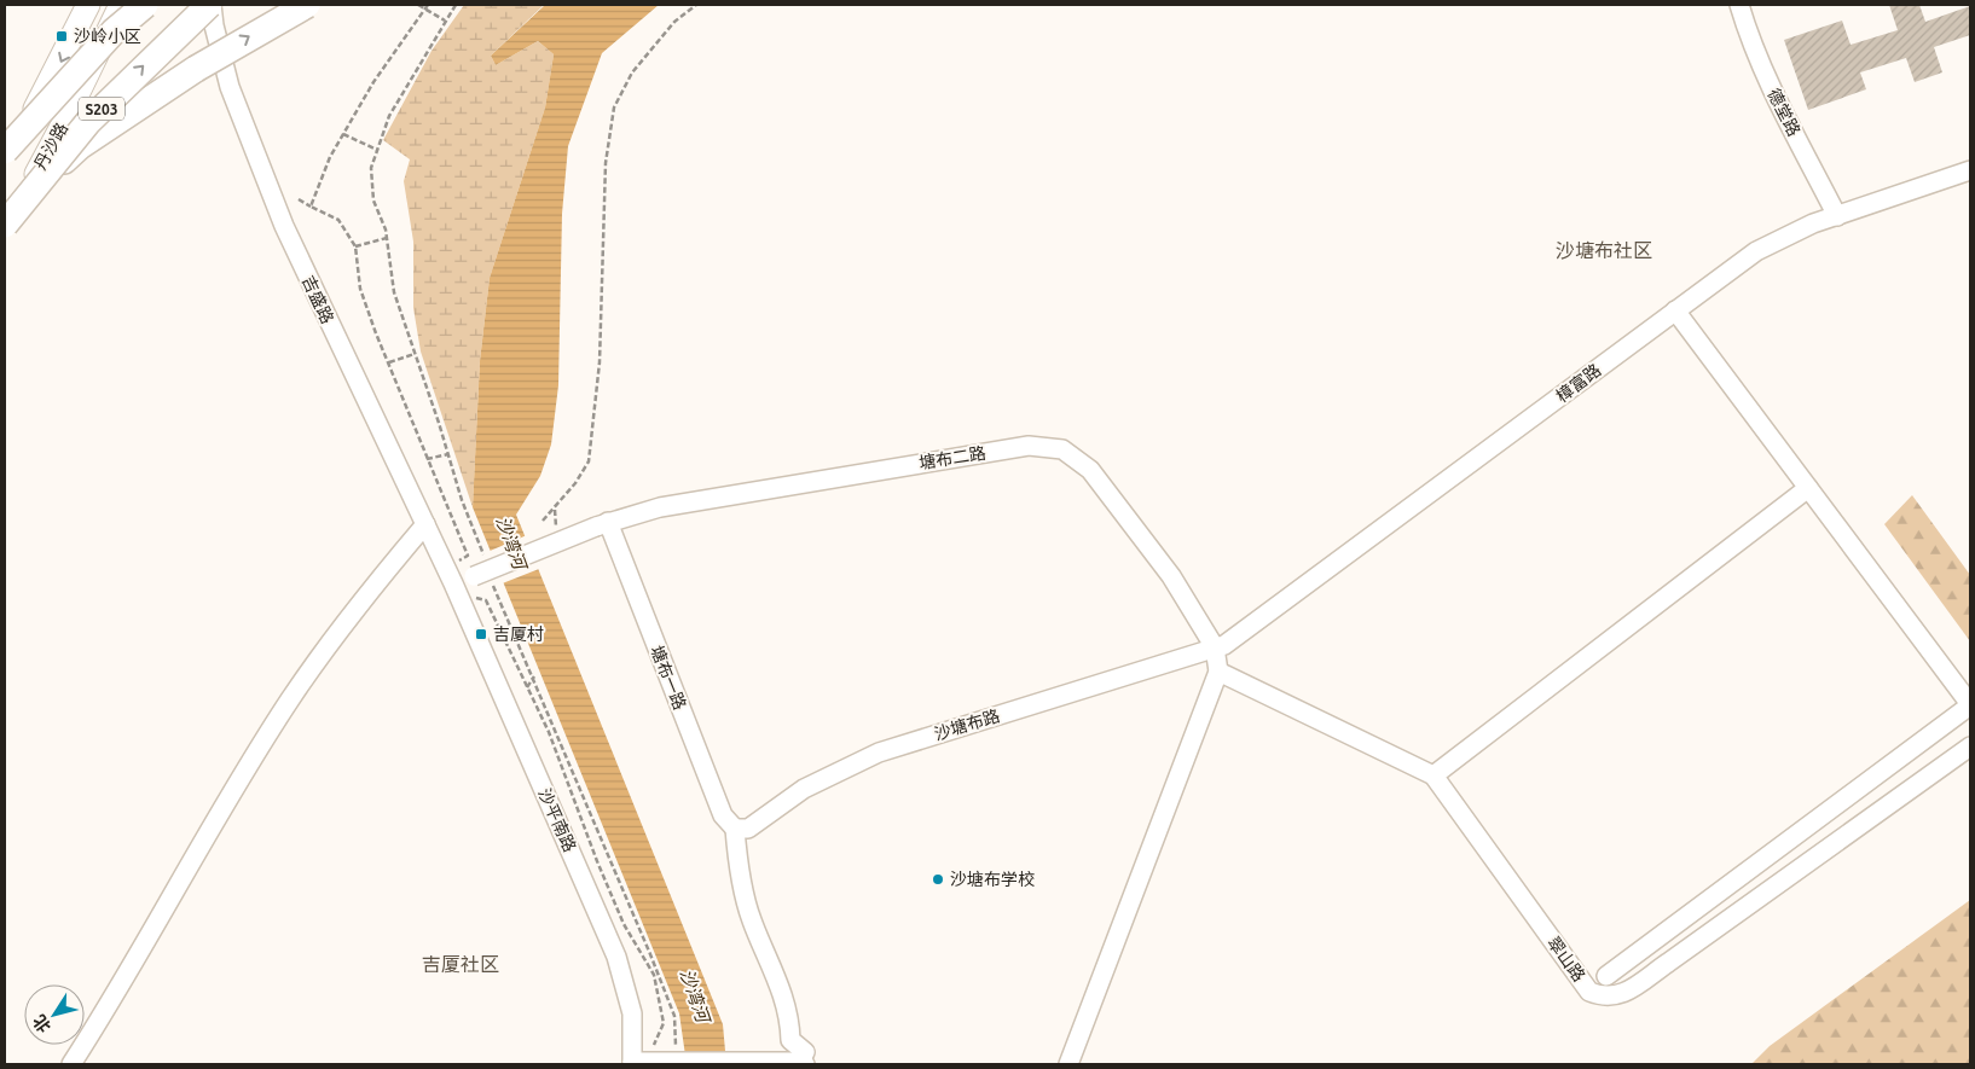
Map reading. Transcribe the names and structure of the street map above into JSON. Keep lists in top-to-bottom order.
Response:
{
  "streets": {
    "highway": ["S203"],
    "main road": ["丹沙路"],
    "street": [
      "德堂路",
      "吉盛路",
      "樟富路",
      "塘布二路",
      "塘布一路",
      "沙塘布路",
      "沙平南路",
      "翠山路"
    ]
  },
  "crossings": [
    ["S203", "丹沙路"],
    ["S203", "吉盛路"],
    ["德堂路", "樟富路"],
    ["吉盛路", "塘布二路"],
    ["吉盛路", "沙平南路"],
    ["樟富路", "塘布二路"],
    ["樟富路", "沙塘布路"],
    ["塘布二路", "塘布一路"],
    ["塘布二路", "沙塘布路"],
    ["塘布二路", "沙平南路"],
    ["塘布一路", "沙塘布路"]
  ],
  "districts": ["沙塘布社区", "吉厦社区"],
  "water": ["沙湾河"],
  "places": {
    "transit": ["沙岭小区", "吉厦村"],
    "other": ["沙塘布学校"]
  },
  "north": "bottom left"
}
